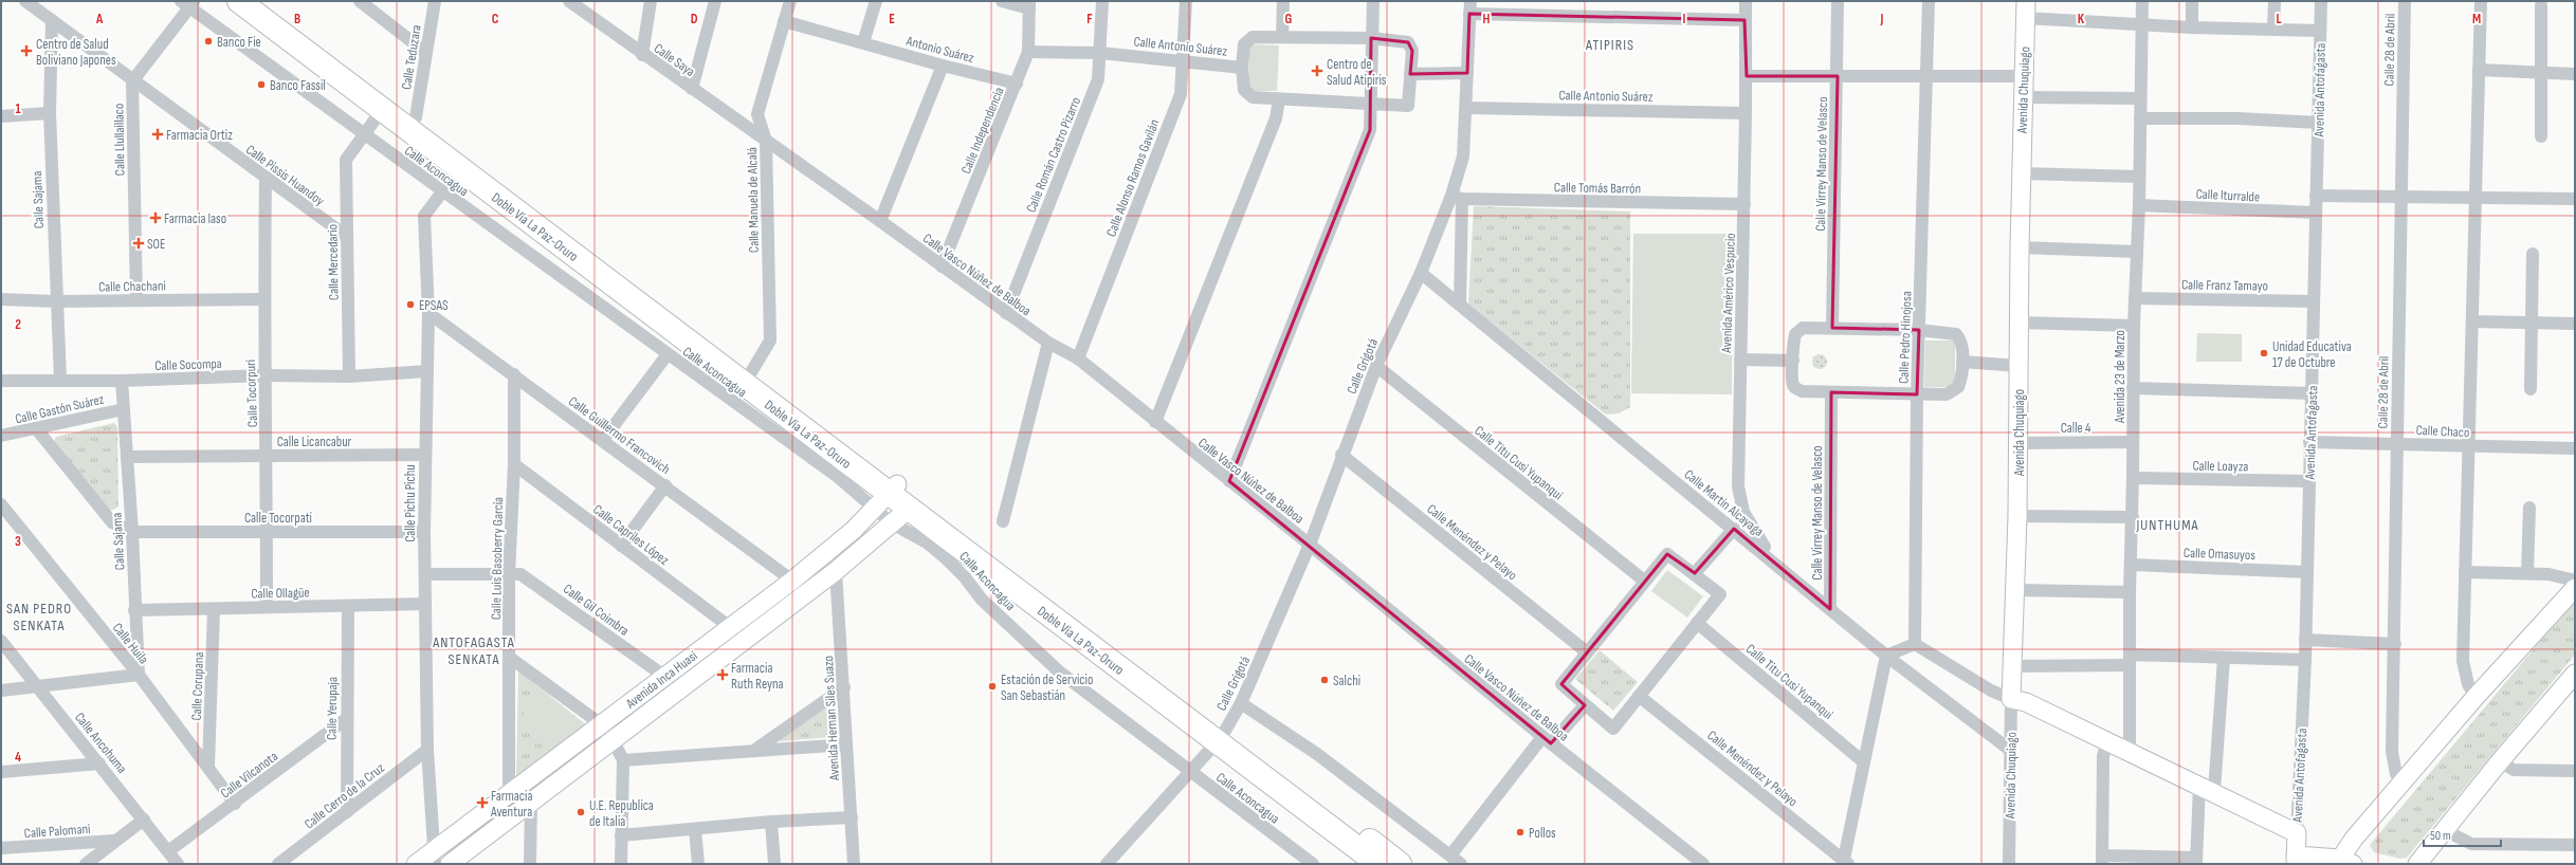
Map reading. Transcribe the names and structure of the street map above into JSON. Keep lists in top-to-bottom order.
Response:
{
  "streets": {
    "highway": ["Doble Vía La Paz-Oruro"],
    "street": [
      "Calle Antonio Suárez",
      "Antonio Suárez",
      "Calle 28 de Abril",
      "Calle Teduzara",
      "Calle Saya",
      "Avenida Chuquiago",
      "Avenida Antofagasta",
      "Calle Independencia",
      "Calle Llullaillaco",
      "Calle Román Castro Pizarro",
      "Calle Virrey Manso de Velasco",
      "Calle Aconcagua",
      "Calle Pissis Huandoy",
      "Calle Alonso Ramos Gavilán",
      "Calle Tomás Barrón",
      "Calle Iturralde",
      "Calle Sajama",
      "Calle Manuela de Alcalá",
      "Calle Mercedario",
      "Calle Vasco Núñez de Balboa",
      "Calle Franz Tamayo",
      "Calle Chachani",
      "Avenida Américo Vespucio",
      "Calle Pedro Hinojosa",
      "Calle Socompa",
      "Calle Grigotá",
      "Avenida 23 de Marzo",
      "Calle Tocorpuri",
      "Calle Gastón Suárez",
      "Calle 4",
      "Calle Chaco",
      "Calle Guillermo Francovich",
      "Calle Licancabur",
      "Calle Titu Cusi Yupanqui",
      "Calle Loayza",
      "Calle Martín Alcayaga",
      "Calle Pichu Pichu",
      "Calle Tocorpati",
      "Calle Capriles López",
      "Calle Menéndez y Pelayo",
      "Calle Omasuyos",
      "Calle Luis Basoberry García",
      "Calle Ollagüe",
      "Calle Gil Coimbra",
      "Calle Huila",
      "Avenida Inca Huasi",
      "Calle Corupana",
      "Calle Yerupaja",
      "Avenida Hernan Siles Suazo",
      "Calle Ancohuma",
      "Calle Vilcanota",
      "Calle Cerro de la Cruz",
      "Calle Palomani"
    ]
  },
  "crossings": [
    ["Calle Antonio Suárez", "Calle Independencia"],
    ["Calle Antonio Suárez", "Calle Román Castro Pizarro"],
    ["Calle Antonio Suárez", "Calle Alonso Ramos Gavilán"],
    ["Calle Antonio Suárez", "Avenida Américo Vespucio"],
    ["Calle Antonio Suárez", "Calle Grigotá"],
    ["Antonio Suárez", "Calle Independencia"],
    ["Antonio Suárez", "Calle Manuela de Alcalá"],
    ["Calle 28 de Abril", "Calle Chaco"],
    ["Calle Teduzara", "Doble Vía La Paz-Oruro"],
    ["Calle Saya", "Calle Manuela de Alcalá"],
    ["Calle Saya", "Calle Vasco Núñez de Balboa"],
    ["Avenida Chuquiago", "Calle 4"],
    ["Avenida Chuquiago", "Calle Martín Alcayaga"],
    ["Avenida Antofagasta", "Calle Iturralde"],
    ["Avenida Antofagasta", "Calle Franz Tamayo"],
    ["Avenida Antofagasta", "Calle Chaco"],
    ["Avenida Antofagasta", "Calle Loayza"],
    ["Avenida Antofagasta", "Calle Omasuyos"],
    ["Calle Independencia", "Calle Vasco Núñez de Balboa"],
    ["Calle Llullaillaco", "Calle Pissis Huandoy"],
    ["Calle Llullaillaco", "Calle Chachani"],
    ["Calle Román Castro Pizarro", "Calle Vasco Núñez de Balboa"],
    ["Calle Virrey Manso de Velasco", "Calle Martín Alcayaga"],
    ["Calle Aconcagua", "Doble Vía La Paz-Oruro"],
    ["Calle Aconcagua", "Calle Mercedario"],
    ["Calle Aconcagua", "Calle Grigotá"],
    ["Calle Aconcagua", "Calle Pichu Pichu"],
    ["Calle Aconcagua", "Avenida Inca Huasi"],
    ["Calle Pissis Huandoy", "Calle Sajama"],
    ["Calle Pissis Huandoy", "Calle Mercedario"],
    ["Calle Pissis Huandoy", "Calle Tocorpuri"],
    ["Calle Alonso Ramos Gavilán", "Calle Vasco Núñez de Balboa"],
    ["Calle Tomás Barrón", "Avenida Américo Vespucio"],
    ["Calle Tomás Barrón", "Calle Grigotá"],
    ["Calle Iturralde", "Avenida 23 de Marzo"],
    ["Calle Sajama", "Calle Chachani"],
    ["Calle Sajama", "Calle Socompa"],
    ["Calle Sajama", "Calle Gastón Suárez"],
    ["Calle Sajama", "Calle Licancabur"],
    ["Calle Sajama", "Calle Tocorpati"],
    ["Calle Sajama", "Calle Ollagüe"],
    ["Calle Sajama", "Calle Huila"],
    ["Calle Manuela de Alcalá", "Doble Vía La Paz-Oruro"],
    ["Calle Manuela de Alcalá", "Calle Vasco Núñez de Balboa"],
    ["Doble Vía La Paz-Oruro", "Calle Mercedario"],
    ["Doble Vía La Paz-Oruro", "Calle Grigotá"],
    ["Doble Vía La Paz-Oruro", "Calle Pichu Pichu"],
    ["Doble Vía La Paz-Oruro", "Avenida Inca Huasi"],
    ["Calle Mercedario", "Calle Socompa"],
    ["Calle Vasco Núñez de Balboa", "Calle Grigotá"],
    ["Calle Franz Tamayo", "Avenida 23 de Marzo"],
    ["Calle Chachani", "Calle Tocorpuri"],
    ["Avenida Américo Vespucio", "Calle Martín Alcayaga"],
    ["Calle Socompa", "Calle Tocorpuri"],
    ["Calle Socompa", "Calle Pichu Pichu"],
    ["Calle Grigotá", "Calle Titu Cusi Yupanqui"],
    ["Calle Grigotá", "Calle Martín Alcayaga"],
    ["Calle Grigotá", "Calle Menéndez y Pelayo"],
    ["Avenida 23 de Marzo", "Calle 4"],
    ["Avenida 23 de Marzo", "Calle Loayza"],
    ["Avenida 23 de Marzo", "Calle Omasuyos"],
    ["Calle Tocorpuri", "Calle Licancabur"],
    ["Calle Tocorpuri", "Calle Tocorpati"],
    ["Calle Tocorpuri", "Calle Ollagüe"],
    ["Calle Guillermo Francovich", "Calle Pichu Pichu"],
    ["Calle Guillermo Francovich", "Calle Luis Basoberry García"],
    ["Calle Guillermo Francovich", "Avenida Inca Huasi"],
    ["Calle Licancabur", "Calle Pichu Pichu"],
    ["Calle Pichu Pichu", "Calle Tocorpati"],
    ["Calle Pichu Pichu", "Calle Ollagüe"],
    ["Calle Pichu Pichu", "Calle Gil Coimbra"],
    ["Calle Pichu Pichu", "Avenida Inca Huasi"],
    ["Calle Pichu Pichu", "Calle Cerro de la Cruz"],
    ["Calle Capriles López", "Calle Luis Basoberry García"],
    ["Calle Capriles López", "Avenida Inca Huasi"],
    ["Calle Luis Basoberry García", "Calle Gil Coimbra"],
    ["Calle Luis Basoberry García", "Avenida Inca Huasi"],
    ["Calle Ollagüe", "Calle Corupana"],
    ["Calle Ollagüe", "Calle Yerupaja"],
    ["Calle Gil Coimbra", "Avenida Inca Huasi"],
    ["Calle Huila", "Calle Corupana"],
    ["Calle Huila", "Calle Vilcanota"],
    ["Avenida Inca Huasi", "Avenida Hernan Siles Suazo"],
    ["Calle Yerupaja", "Calle Vilcanota"],
    ["Calle Yerupaja", "Calle Cerro de la Cruz"],
    ["Calle Ancohuma", "Calle Vilcanota"]
  ],
  "districts": [
    "ATIPIRIS",
    "JUNTHUMA",
    "SAN PEDRO SENKATA",
    "ANTOFAGASTA SENKATA"
  ],
  "places": {
    "other": [
      "Banco Fie",
      "Banco Fassil",
      "EPSAS",
      "Unidad Educativa 17 de Octubre",
      "Salchi",
      "Estación de Servicio San Sebastián",
      "U.E. Republica de Italia",
      "Pollos"
    ],
    "health": [
      "Centro de Salud Boliviano Japones",
      "Centro de Salud Atipiris",
      "Farmacia Ortiz",
      "Farmacia Iaso",
      "SOE",
      "Farmacia Ruth Reyna",
      "Farmacia Aventura"
    ]
  },
  "scale_bar": "50 m",
  "grid": {
    "columns": [
      "A",
      "B",
      "C",
      "D",
      "E",
      "F",
      "G",
      "H",
      "I",
      "J",
      "K",
      "L",
      "M"
    ],
    "rows": [
      "1",
      "2",
      "3",
      "4"
    ]
  }
}
